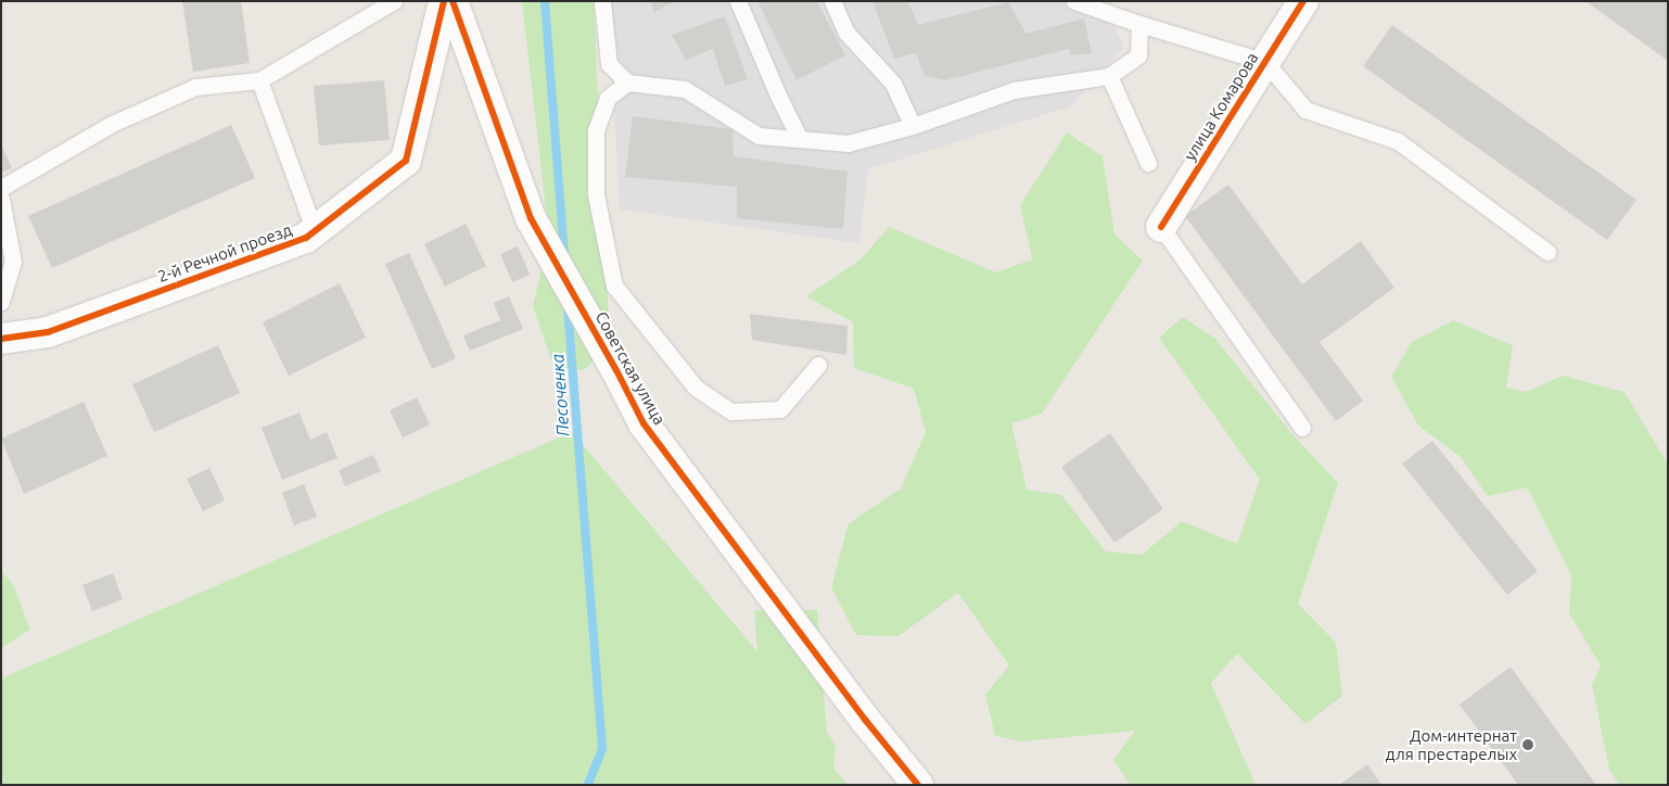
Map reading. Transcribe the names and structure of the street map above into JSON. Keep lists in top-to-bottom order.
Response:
{
  "streets": {
    "street": ["улица Комарова", "2-й Речной проезд", "Советская улица"]
  },
  "water": ["Песоченка"],
  "places": ["Дом-интернат для престарелых"]
}
